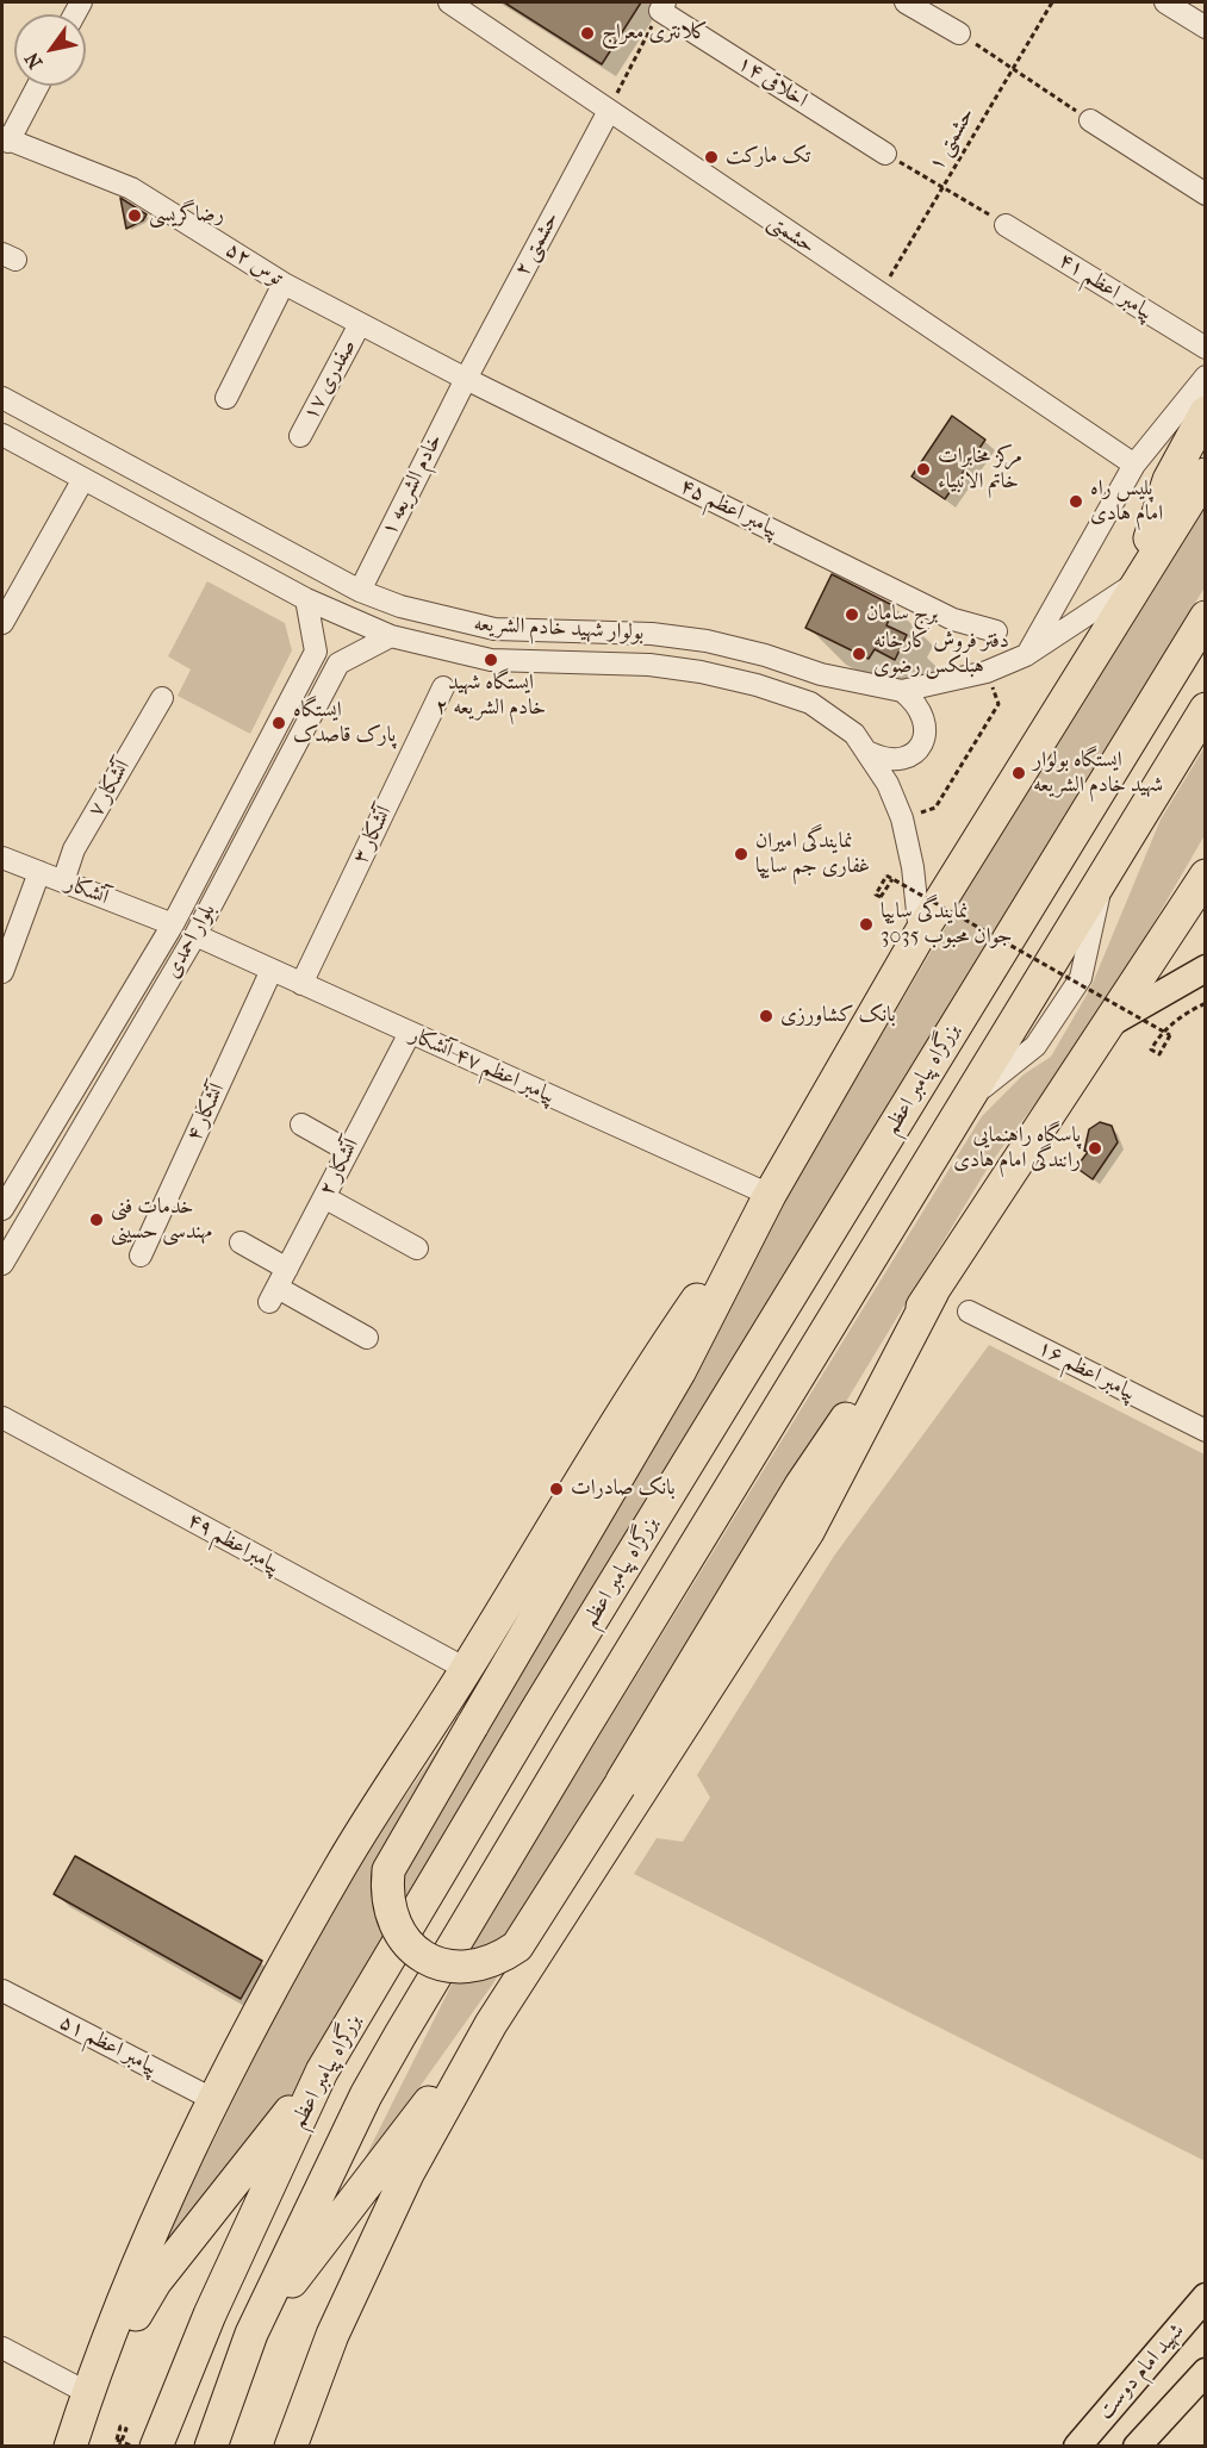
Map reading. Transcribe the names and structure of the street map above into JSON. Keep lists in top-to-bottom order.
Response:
{
  "streets": {
    "highway": ["بزرگراه پیامبر اعظم"],
    "main road": ["شهید امام دوست"],
    "street": [
      "اخلاقی ۱۴",
      "حشمتی",
      "حشمتی ۲",
      "توس ۵۲",
      "پیامبر اعظم ۴۱",
      "صفدری ۱۷",
      "خادم الشریعه ۱",
      "پیامبر اعظم ۴۵",
      "بولوار شهید خادم الشریعه",
      "آتشکار ۷",
      "آتشکار ۳",
      "آتشکار",
      "بلوار احمدی",
      "پیامبر اعظم ۴۷-آتشکار",
      "آتشکار ۴",
      "آتشکار ۲",
      "پیامبر اعظم ۱۶",
      "پیامبراعظم ۴۹",
      "پیامبر اعظم ۵۱"
    ],
    "path": ["حشمتی ۱"]
  },
  "crossings": [
    ["حشمتی ۱", "حشمتی"],
    ["حشمتی", "حشمتی ۲"],
    ["حشمتی ۲", "توس ۵۲"],
    ["حشمتی ۲", "خادم الشریعه ۱"],
    ["حشمتی ۲", "پیامبر اعظم ۴۵"],
    ["توس ۵۲", "صفدری ۱۷"],
    ["توس ۵۲", "خادم الشریعه ۱"],
    ["توس ۵۲", "پیامبر اعظم ۴۵"],
    ["خادم الشریعه ۱", "پیامبر اعظم ۴۵"],
    ["خادم الشریعه ۱", "بولوار شهید خادم الشریعه"],
    ["آتشکار ۷", "آتشکار"],
    ["آتشکار ۳", "پیامبر اعظم ۴۷-آتشکار"],
    ["آتشکار", "بلوار احمدی"],
    ["بلوار احمدی", "پیامبر اعظم ۴۷-آتشکار"],
    ["پیامبر اعظم ۴۷-آتشکار", "آتشکار ۴"],
    ["پیامبر اعظم ۴۷-آتشکار", "آتشکار ۲"]
  ],
  "places": [
    "کلانتری معراج",
    "تک مارکت",
    "رضاگریسی",
    "مرکز مخابرات خاتم الانبیاء",
    "پلیس راه امام هادی",
    "برج سامان",
    "دفتر فروش کارخانه هبلکس رضوی",
    "ایستگاه شهید خادم الشریعه ۲",
    "ایستگاه پارک قاصدک",
    "ایستگاه بولوار شهید خادم الشریعه",
    "نمایندگی امیران غفاری جم سایپا",
    "نمایندگی سایپا جوان محبوب 3035",
    "بانک کشاورزی",
    "پاسگاه راهنمایی رانندگی امام هادی",
    "خدمات فنی مهندسی حسینی",
    "بانک صادرات"
  ],
  "north": "bottom left"
}
